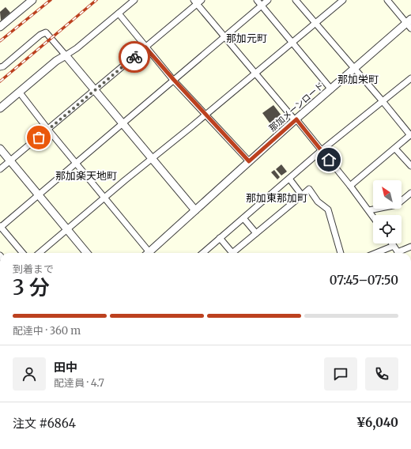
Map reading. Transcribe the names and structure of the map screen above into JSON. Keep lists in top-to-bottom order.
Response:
{
  "streets": {
    "street": ["那加メーンロード"]
  },
  "districts": [
    "那加元町",
    "那加栄町",
    "那加楽天地町",
    "那加東那加町"
  ],
  "north": "top left",
  "page": {
    "heading": ["3 分", "到着まで", "07:45–07:50"],
    "panel": [
      "田中",
      "配達員 · 4.7",
      "注文 #6864",
      "¥6,040"
    ],
    "bar": "配達中 · 360 m"
  }
}
